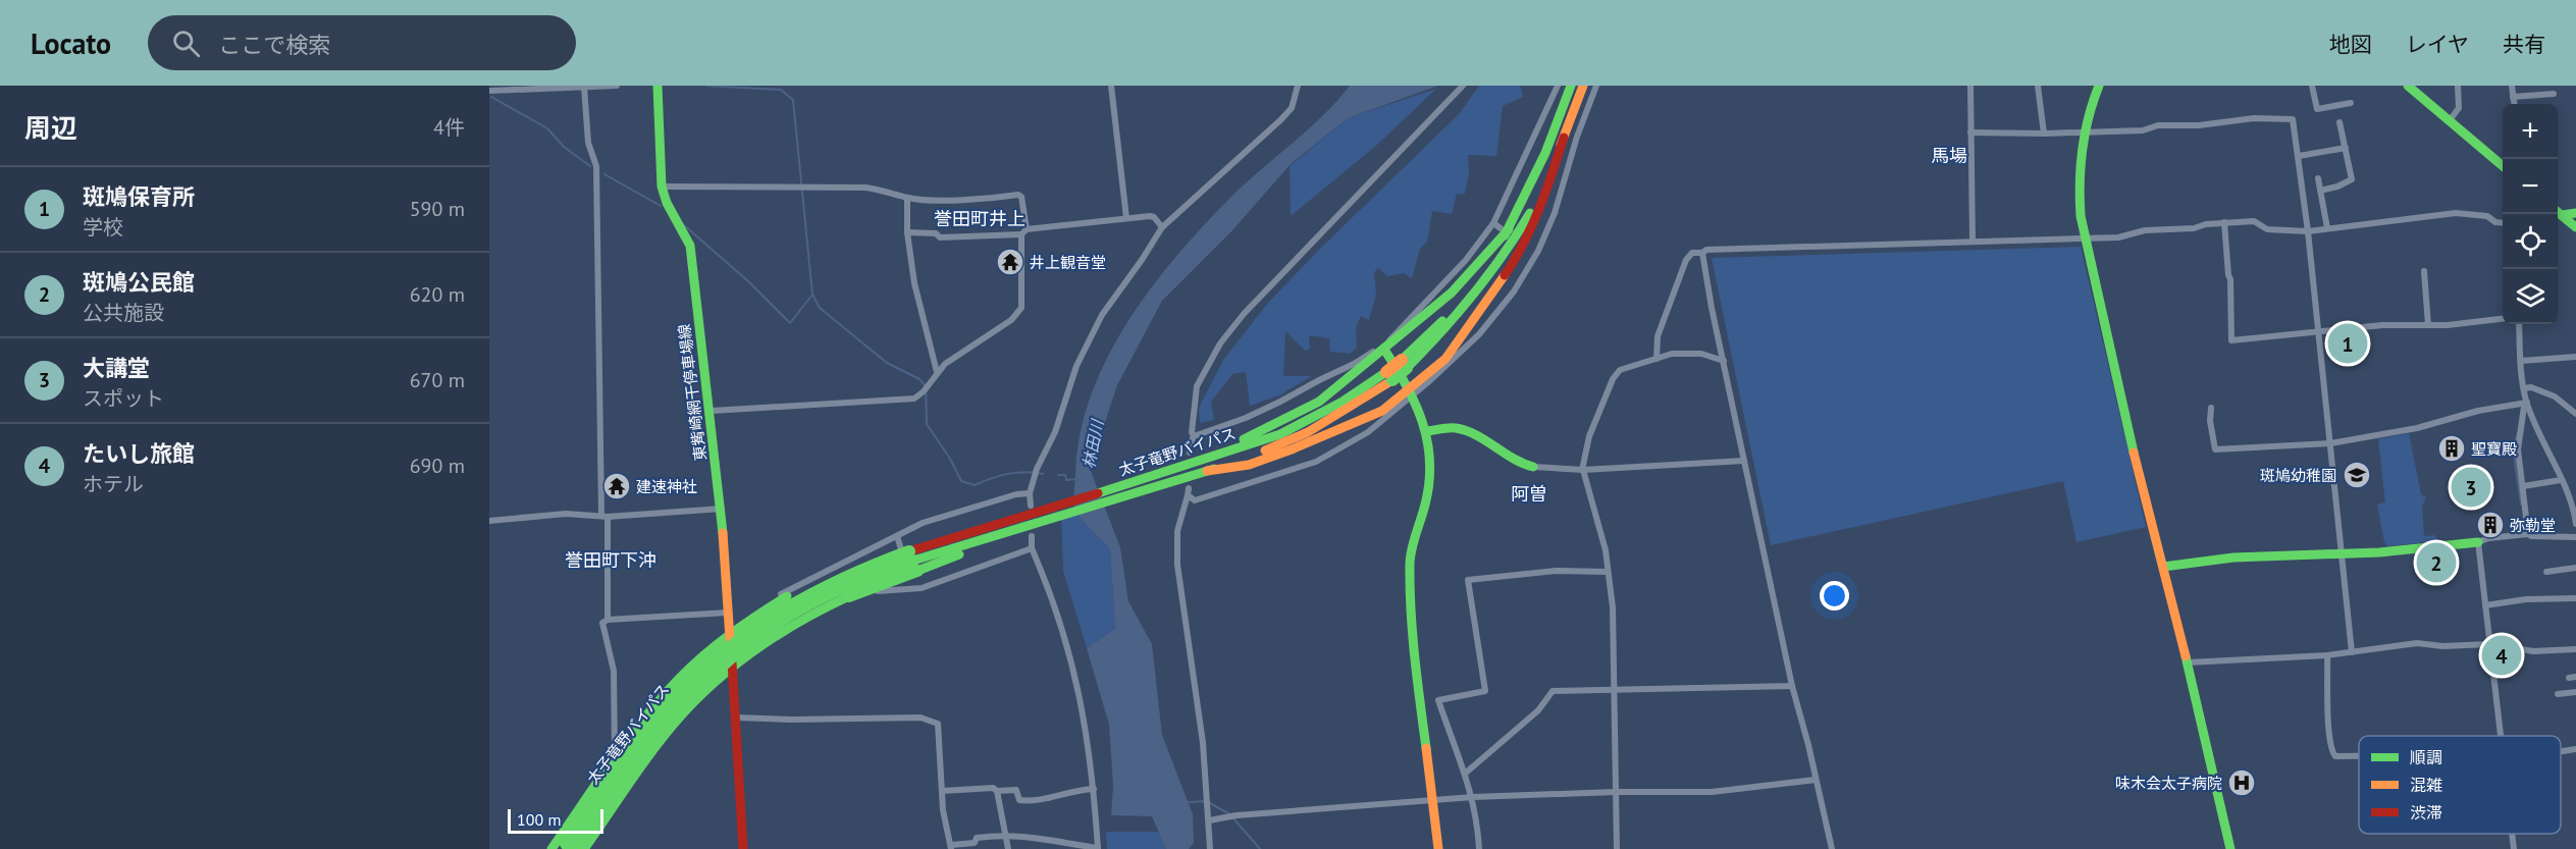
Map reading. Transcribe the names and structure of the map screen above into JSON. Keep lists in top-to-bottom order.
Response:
{
  "streets": {
    "main road": ["東觜崎網干停車場線", "太子竜野バイパス"]
  },
  "districts": [
    "馬場",
    "誉田町井上",
    "阿曽",
    "誉田町下沖"
  ],
  "water": ["林田川"],
  "places": {
    "temple": ["井上観音堂", "建速神社"],
    "building": ["聖寶殿", "弥勒堂"],
    "school or university": ["斑鳩幼稚園"],
    "hospital": ["味木会太子病院"]
  },
  "legend": ["順調", "混雑", "渋滞"],
  "scale_bar": "100 m",
  "page": {
    "header": "Locato",
    "search": "ここで検索",
    "nav": ["地図", "レイヤ", "共有"],
    "heading": ["周辺", "4件"],
    "map_buttons": ["+", "−"],
    "list": [
      {
        "mark": "1",
        "name": "斑鳩保育所",
        "note": "学校",
        "value": "590 m"
      },
      {
        "mark": "2",
        "name": "斑鳩公民館",
        "note": "公共施設",
        "value": "620 m"
      },
      {
        "mark": "3",
        "name": "大講堂",
        "note": "スポット",
        "value": "670 m"
      },
      {
        "mark": "4",
        "name": "たいし旅館",
        "note": "ホテル",
        "value": "690 m"
      }
    ],
    "pins": [
      "1",
      "3",
      "2",
      "4"
    ],
    "scale": "100 m"
  }
}
